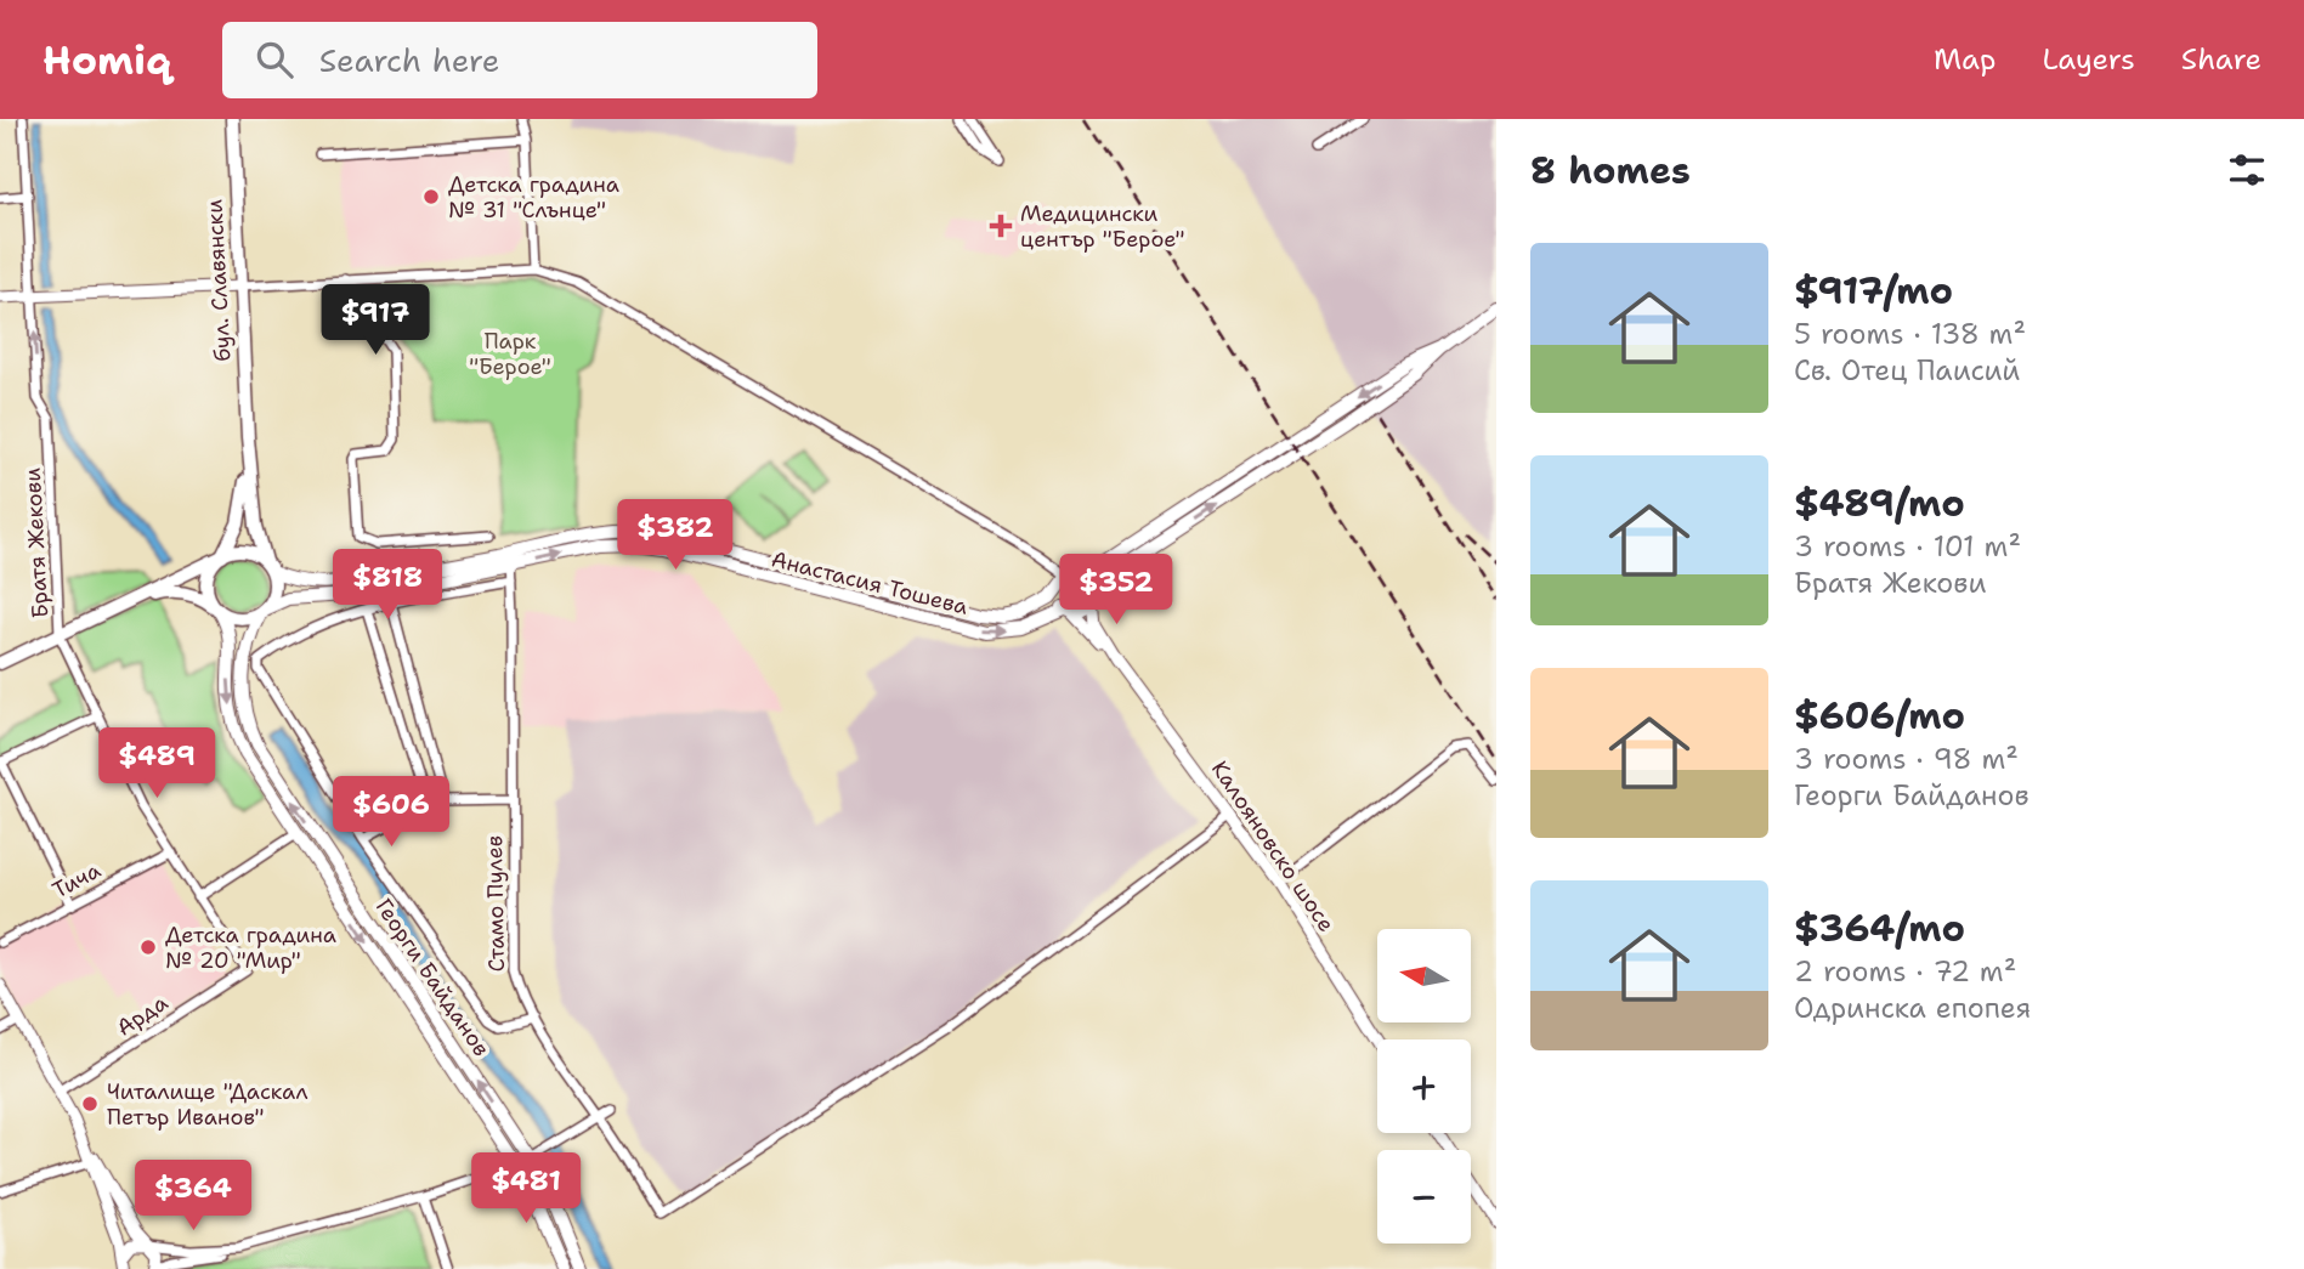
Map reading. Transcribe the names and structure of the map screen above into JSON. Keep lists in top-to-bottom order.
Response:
{
  "streets": {
    "main road": ["бул. Славянски", "Анастасия Тошева", "Георги Байданов"],
    "street": [
      "Братя Жекови",
      "Калояновско шосе",
      "Тича",
      "Стамо Пулев",
      "Арда"
    ]
  },
  "crossings": [
    ["бул. Славянски", "Анастасия Тошева"],
    ["бул. Славянски", "Георги Байданов"],
    ["Братя Жекови", "Тича"],
    ["Братя Жекови", "Арда"],
    ["Анастасия Тошева", "Калояновско шосе"],
    ["Анастасия Тошева", "Стамо Пулев"],
    ["Анастасия Тошева", "Георги Байданов"],
    ["Калояновско шосе", "Стамо Пулев"],
    ["Стамо Пулев", "Георги Байданов"]
  ],
  "one_way": ["Братя Жекови"],
  "parks": ["Парк \"Берое\""],
  "places": {
    "other": ["Детска градина № 31 \"Слънце\"", "Детска градина № 20 \"Мир\"", "Читалище \"Даскал Петър Иванов\""],
    "health": ["Медицински център \"Берое\""]
  },
  "north": "left",
  "page": {
    "header": "Homiq",
    "search": "Search here",
    "nav": ["Map", "Layers", "Share"],
    "heading": "8 homes",
    "list": [
      {
        "name": "$917/mo",
        "note": "5 rooms · 138 m² · Св. Отец Паисий"
      },
      {
        "name": "$489/mo",
        "note": "3 rooms · 101 m² · Братя Жекови"
      },
      {
        "name": "$606/mo",
        "note": "3 rooms · 98 m² · Георги Байданов"
      },
      {
        "name": "$364/mo",
        "note": "2 rooms · 72 m² · Одринска епопея"
      }
    ],
    "price": [
      "$917",
      "$382",
      "$818",
      "$352",
      "$489",
      "$606",
      "$481",
      "$364"
    ],
    "map_buttons": ["+", "−"]
  }
}
